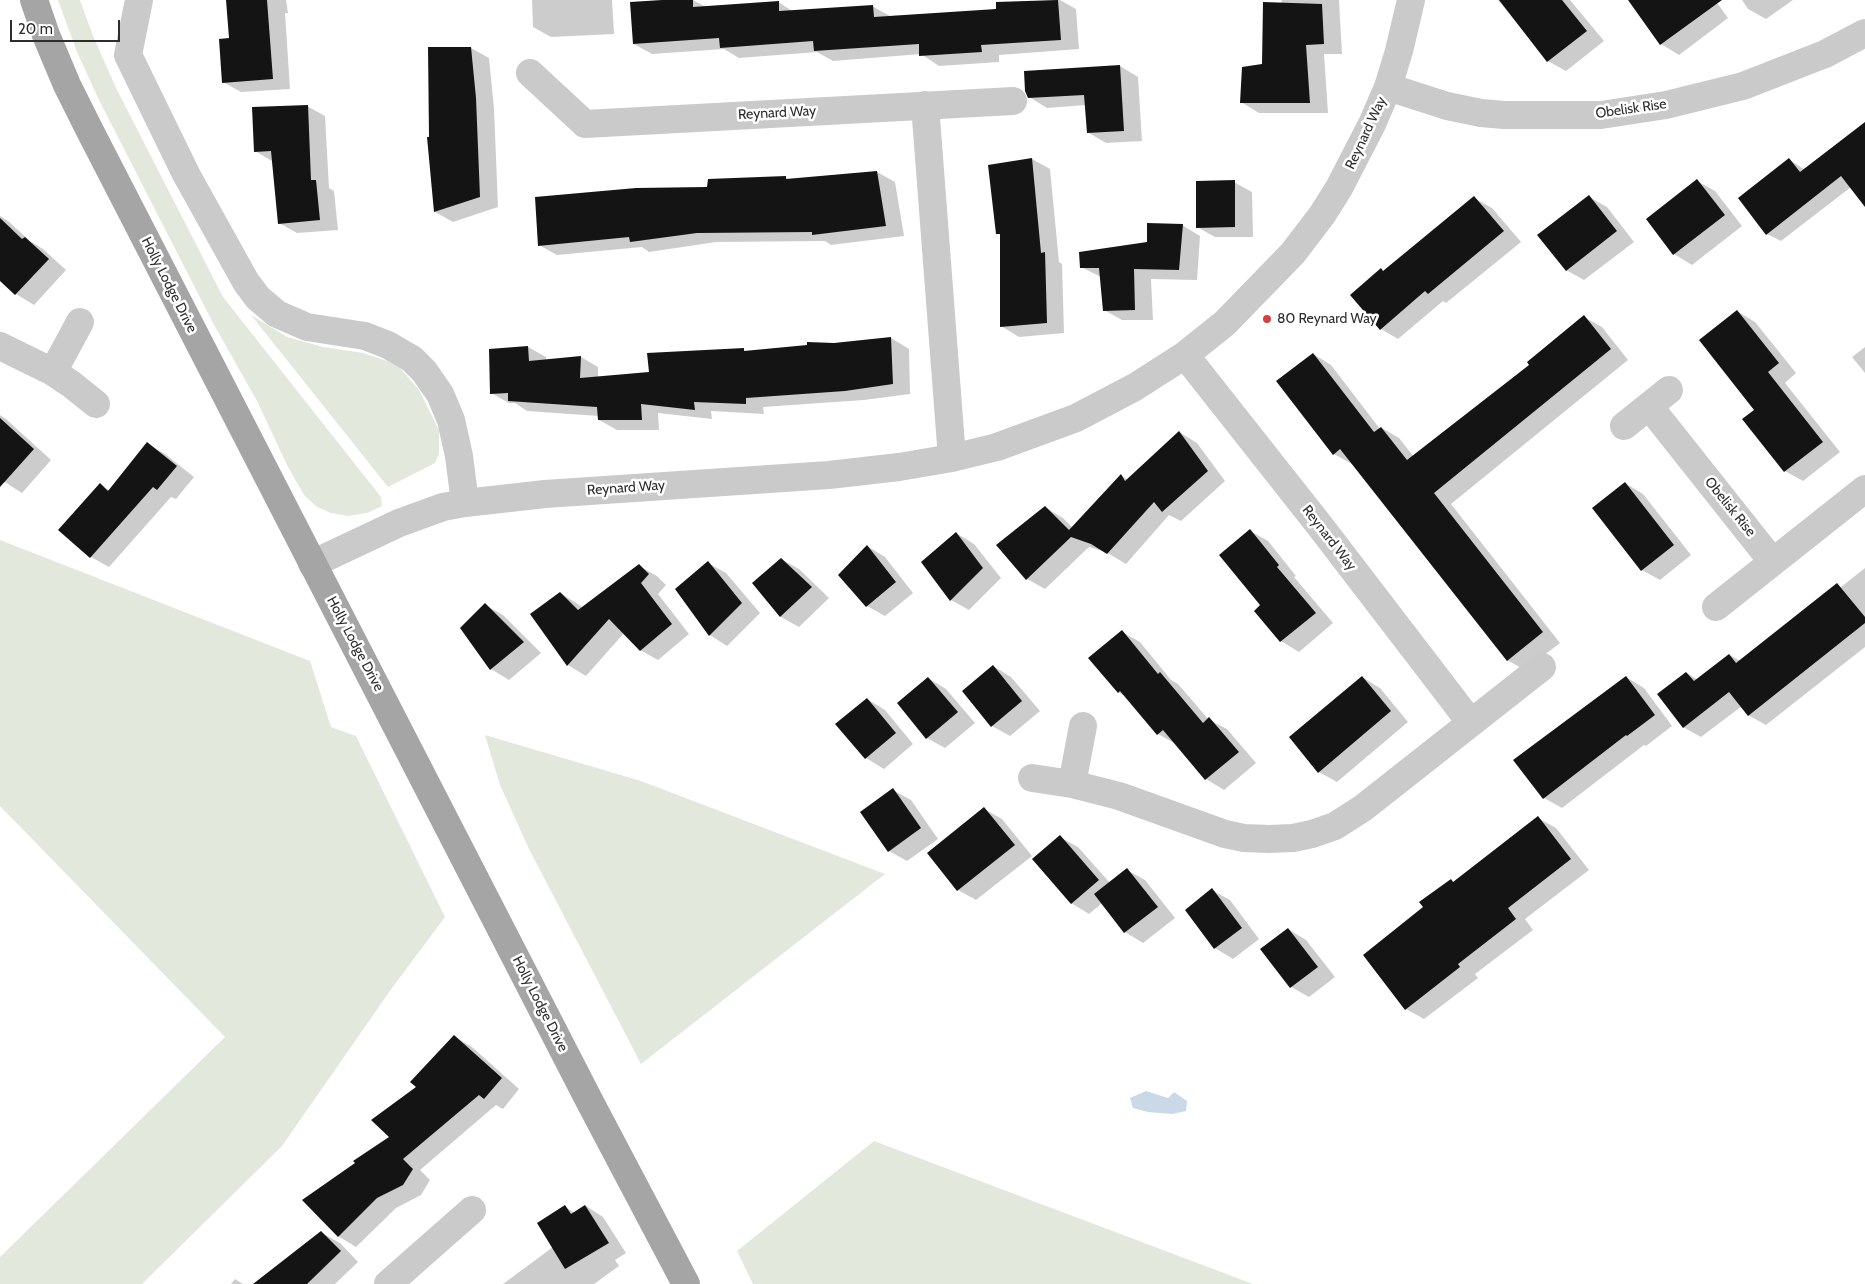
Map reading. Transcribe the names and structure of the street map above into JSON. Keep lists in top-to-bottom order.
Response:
{
  "streets": {
    "main road": ["Holly Lodge Drive"],
    "street": ["Obelisk Rise", "Reynard Way"]
  },
  "crossings": [
    ["Obelisk Rise", "Reynard Way"],
    ["Reynard Way", "Holly Lodge Drive"]
  ],
  "places": ["80 Reynard Way"],
  "scale_bar": "20 m"
}
